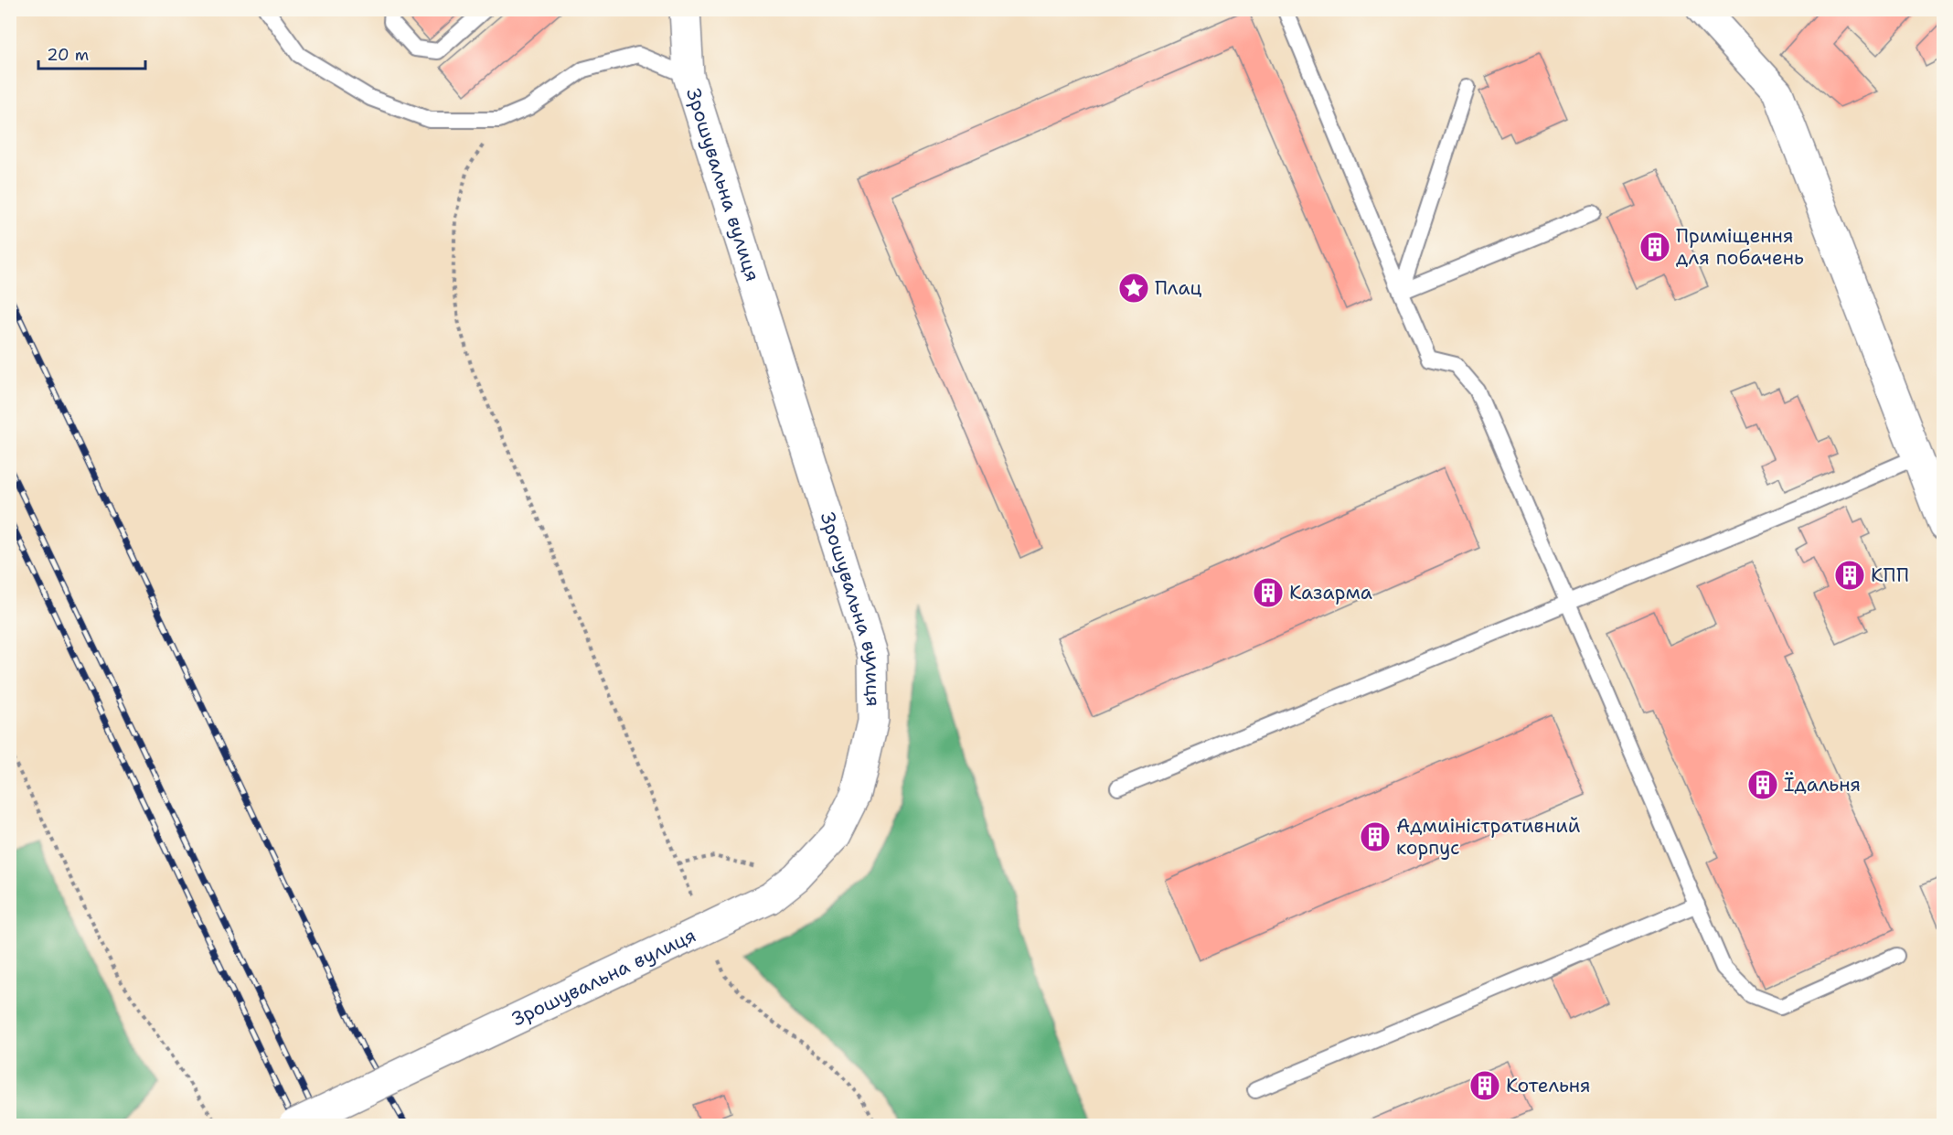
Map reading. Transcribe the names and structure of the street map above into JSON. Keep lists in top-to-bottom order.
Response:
{
  "streets": {
    "street": ["Зрошувальна вулиця"]
  },
  "places": {
    "building": [
      "Приміщення для побачень",
      "КПП",
      "Казарма",
      "Їдальня",
      "Адмиіністративний корпус",
      "Котельня"
    ],
    "place": ["Плац"]
  },
  "scale_bar": "20 m"
}
